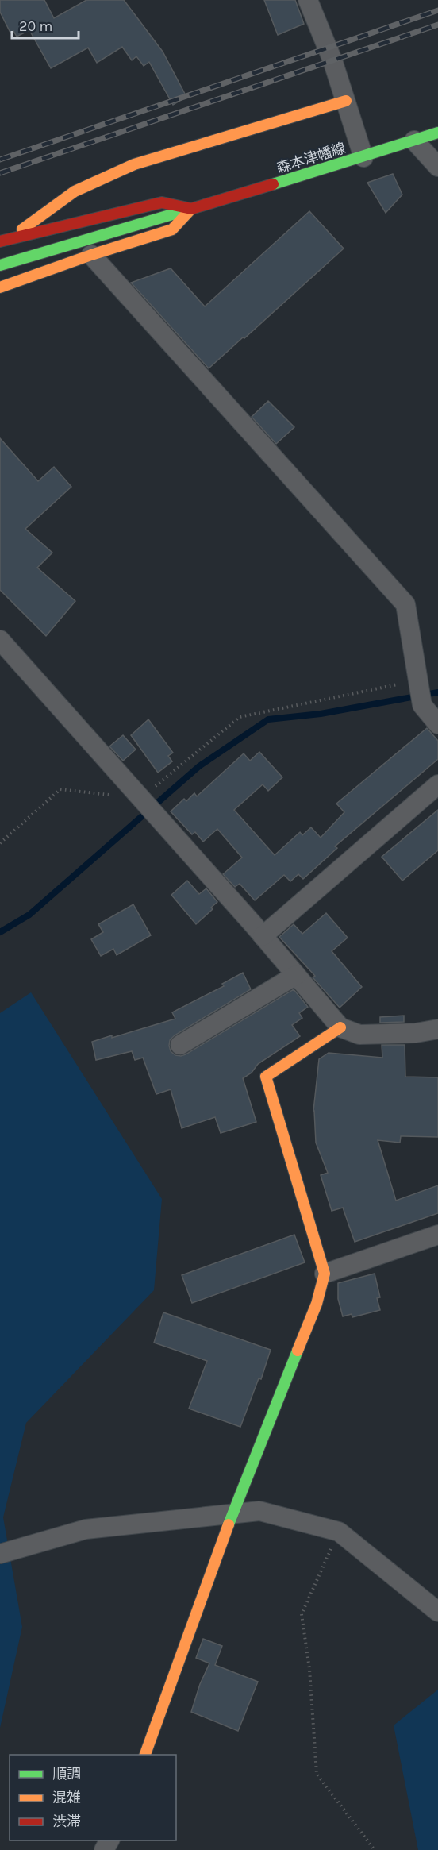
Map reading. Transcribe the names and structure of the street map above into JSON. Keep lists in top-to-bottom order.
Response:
{
  "streets": {
    "main road": ["森本津幡線"]
  },
  "legend": ["順調", "混雑", "渋滞"],
  "scale_bar": "20 m"
}
